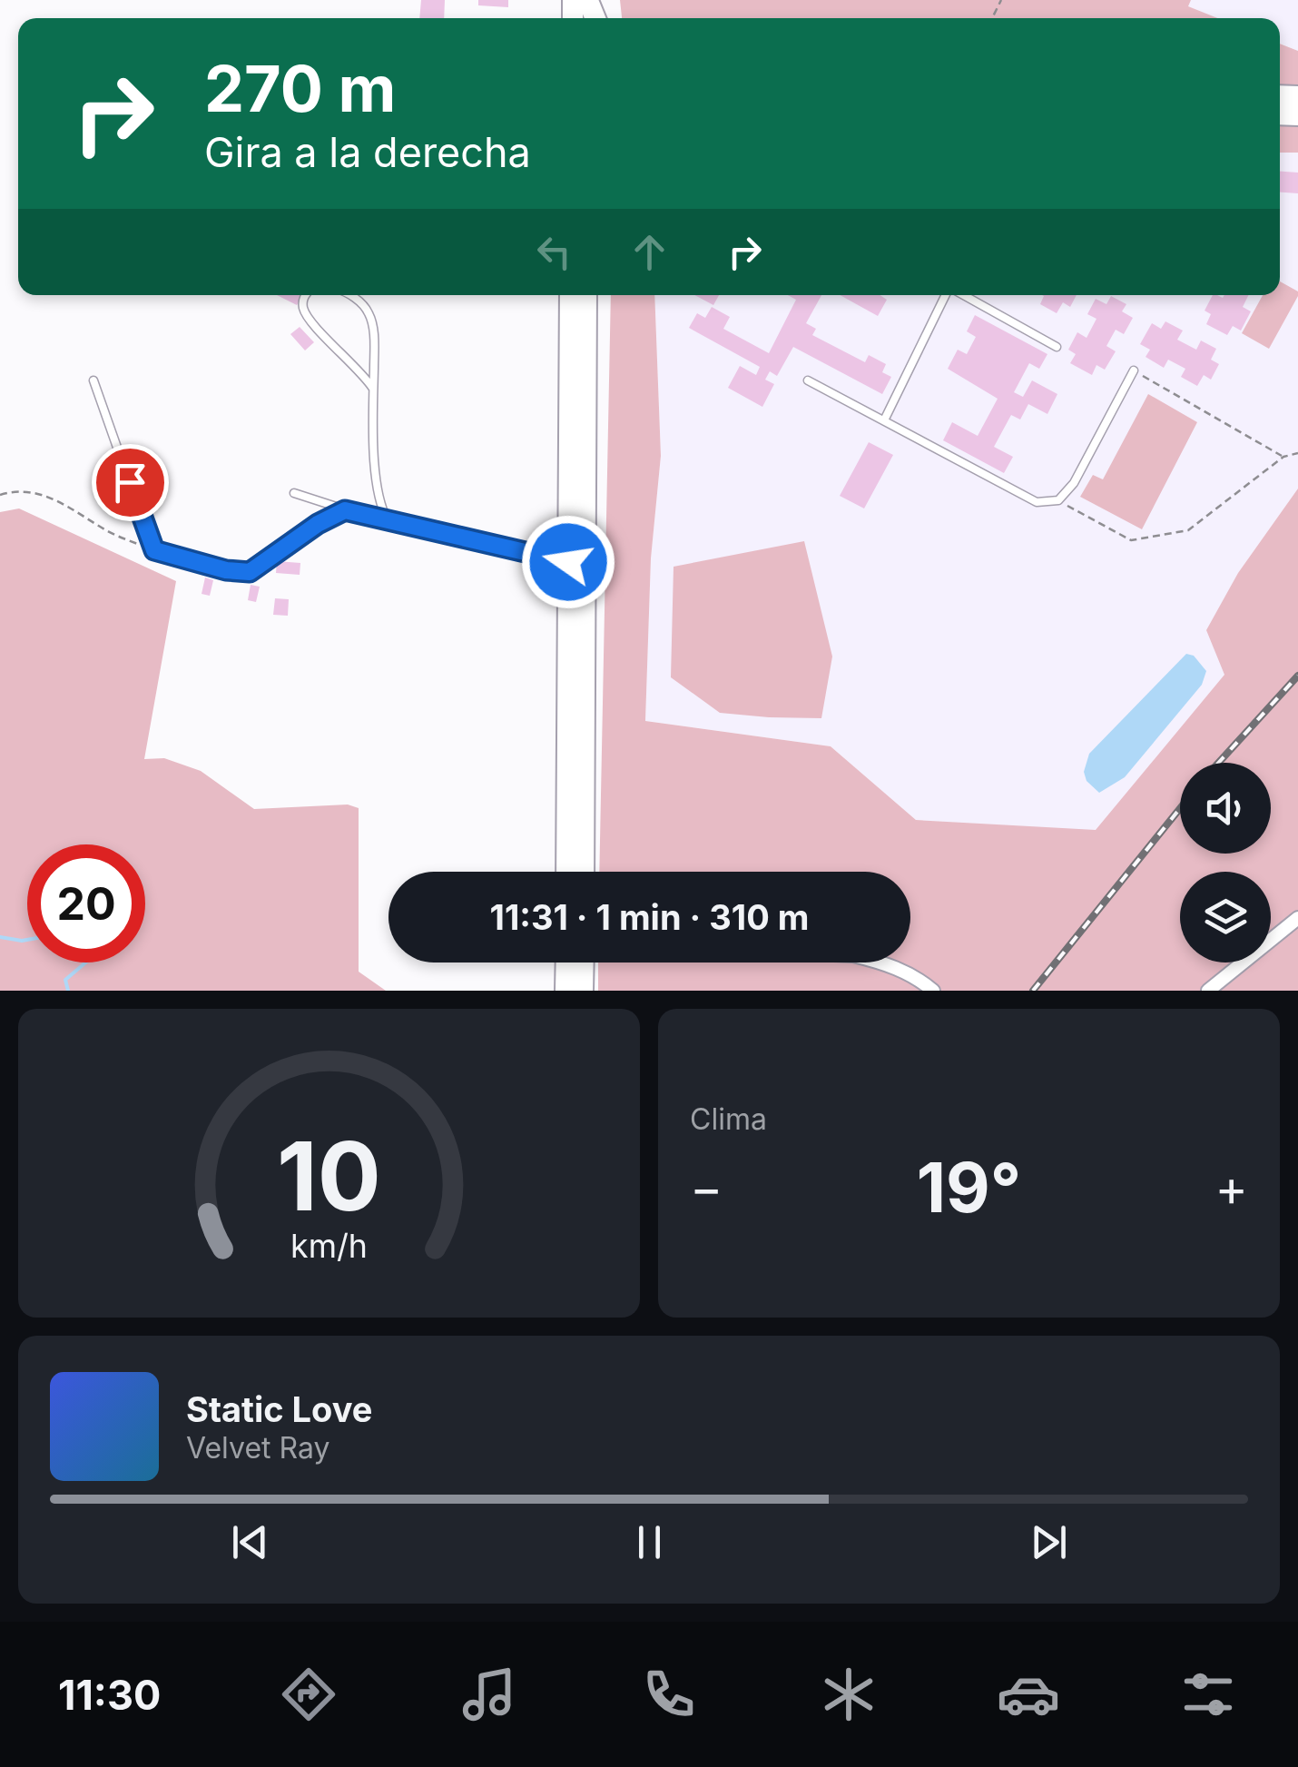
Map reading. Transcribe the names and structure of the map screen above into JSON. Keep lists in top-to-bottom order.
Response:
{
  "page": {
    "turn": ["270 m", "Gira a la derecha"],
    "limit": "20",
    "trip": "11:31 · 1 min · 310 m",
    "tile": "Clima",
    "heat": ["−", "19°", "+"],
    "song": ["Static Love", "Velvet Ray"],
    "tabs": "11:30",
    "gauge": ["10", "km/h"]
  }
}
